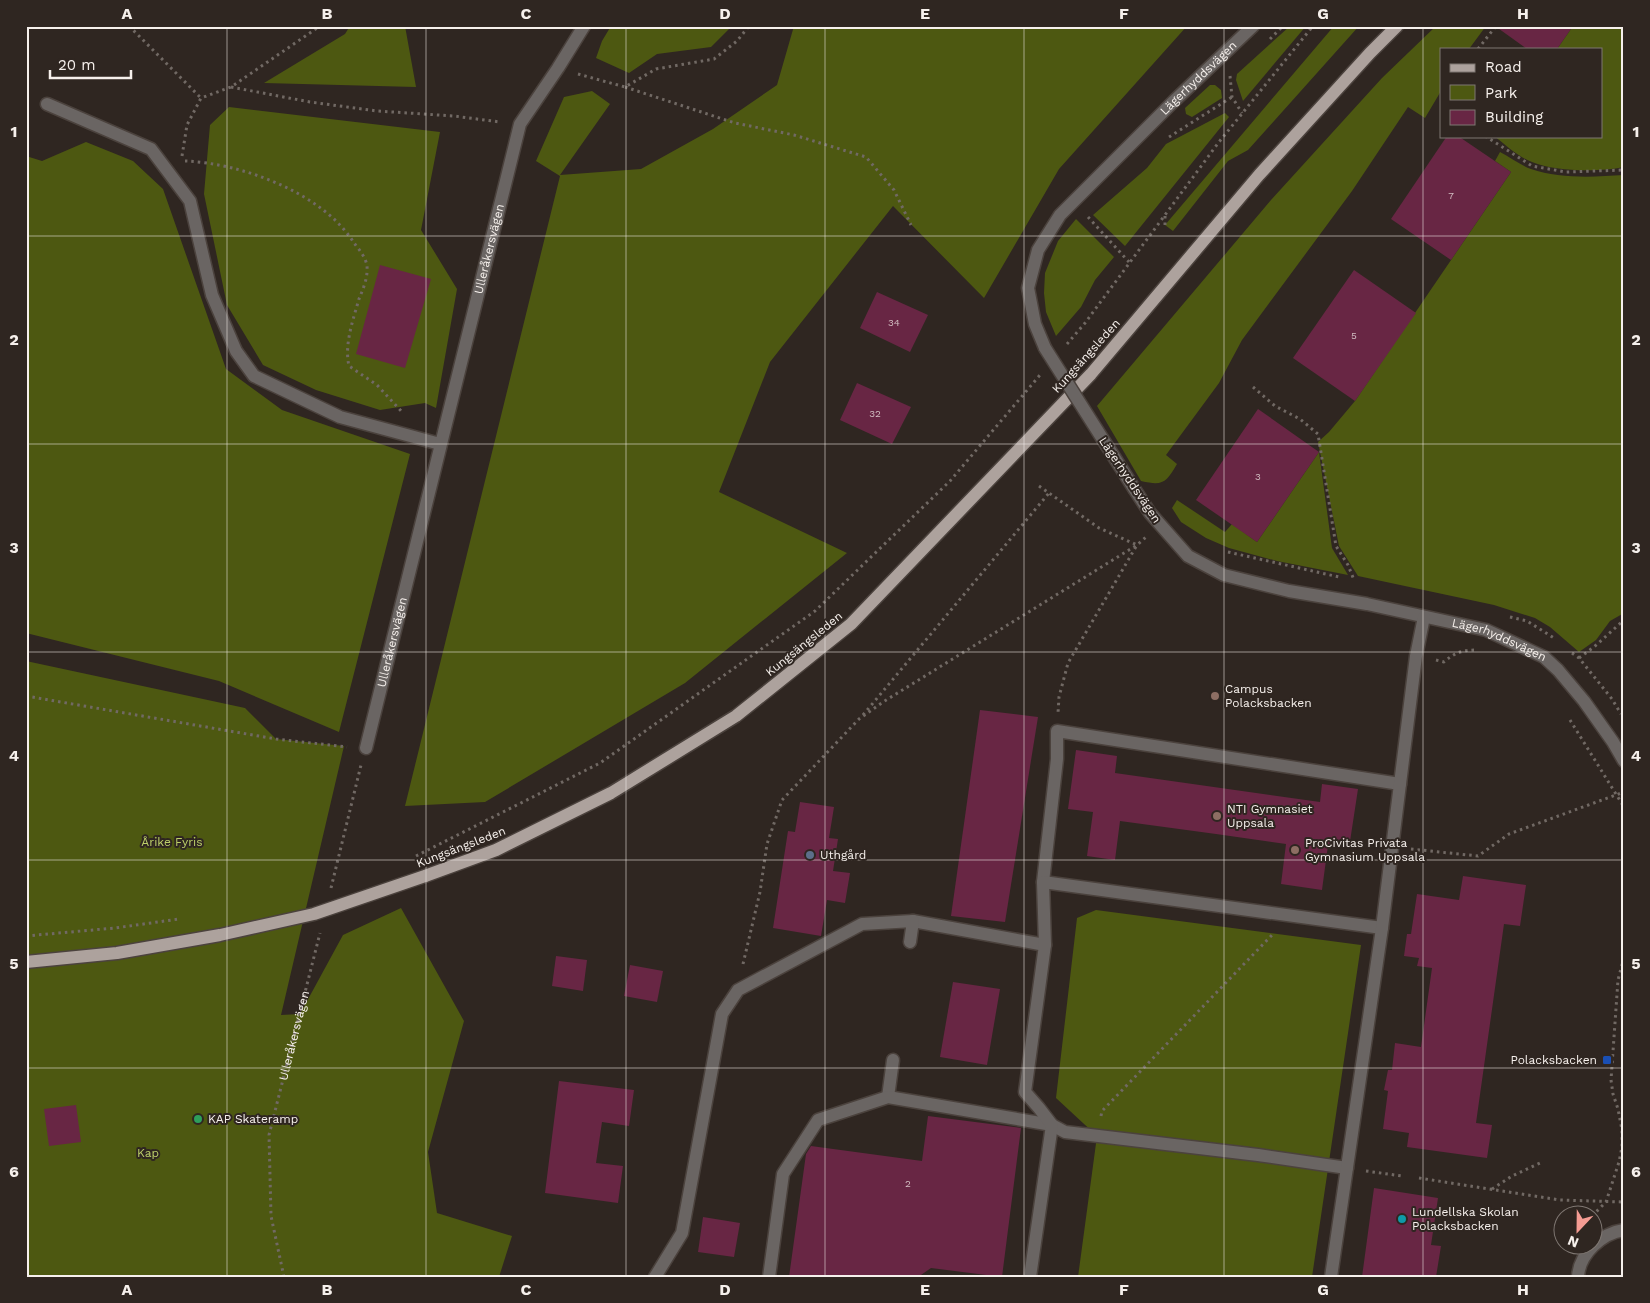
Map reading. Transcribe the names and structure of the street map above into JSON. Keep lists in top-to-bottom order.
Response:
{
  "streets": {
    "main road": ["Kungsängsleden"],
    "street": ["Lägerhyddsvägen", "Ulleråkersvägen"]
  },
  "parks": ["Årike Fyris", "Kap"],
  "places": {
    "other": [
      "Campus Polacksbacken",
      "NTI Gymnasiet Uppsala",
      "ProCivitas Privata Gymnasium Uppsala",
      "Uthgård",
      "KAP Skateramp",
      "Lundellska Skolan Polacksbacken"
    ],
    "transit": ["Polacksbacken"]
  },
  "house_numbers": [
    "7",
    "34",
    "5",
    "32",
    "3",
    "2"
  ],
  "legend": ["Road", "Park", "Building"],
  "scale_bar": "20 m",
  "north": "bottom",
  "grid": {
    "columns": [
      "A",
      "B",
      "C",
      "D",
      "E",
      "F",
      "G",
      "H"
    ],
    "rows": [
      "1",
      "2",
      "3",
      "4",
      "5",
      "6"
    ]
  }
}
